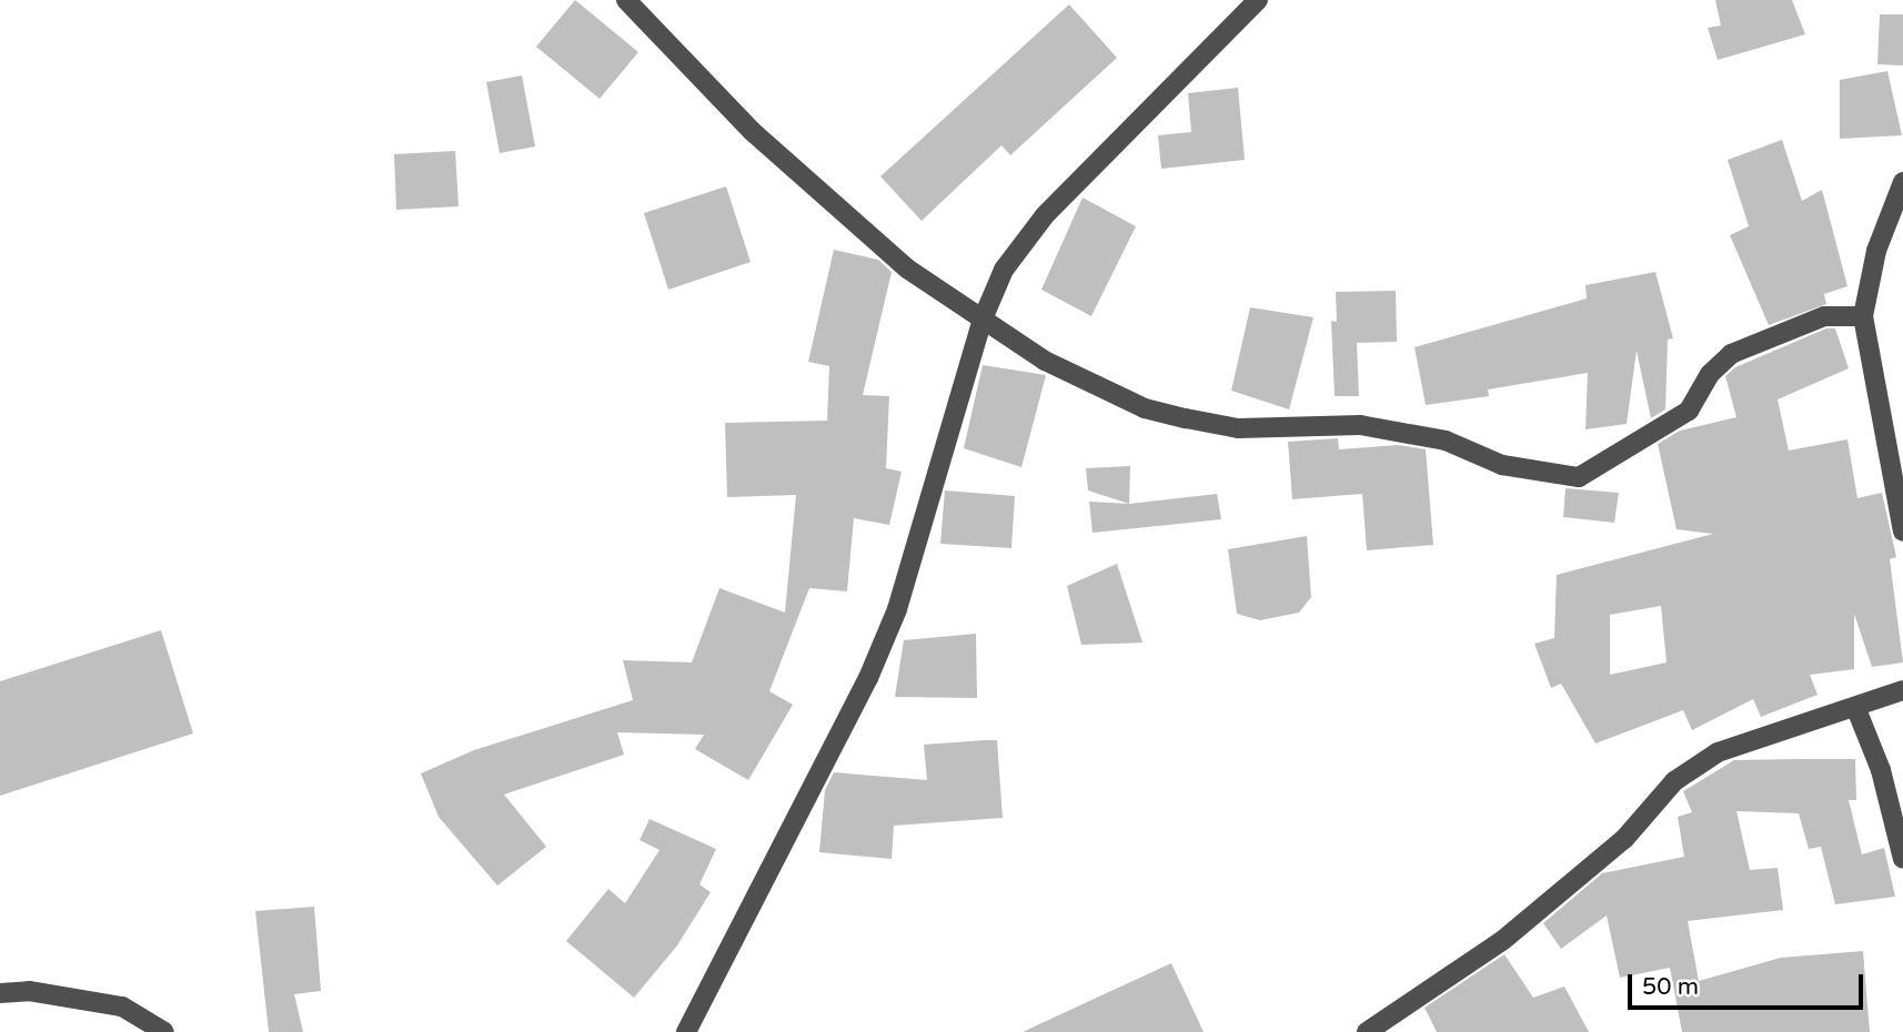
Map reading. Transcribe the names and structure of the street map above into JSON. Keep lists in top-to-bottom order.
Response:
{
  "scale_bar": "50 m"
}
